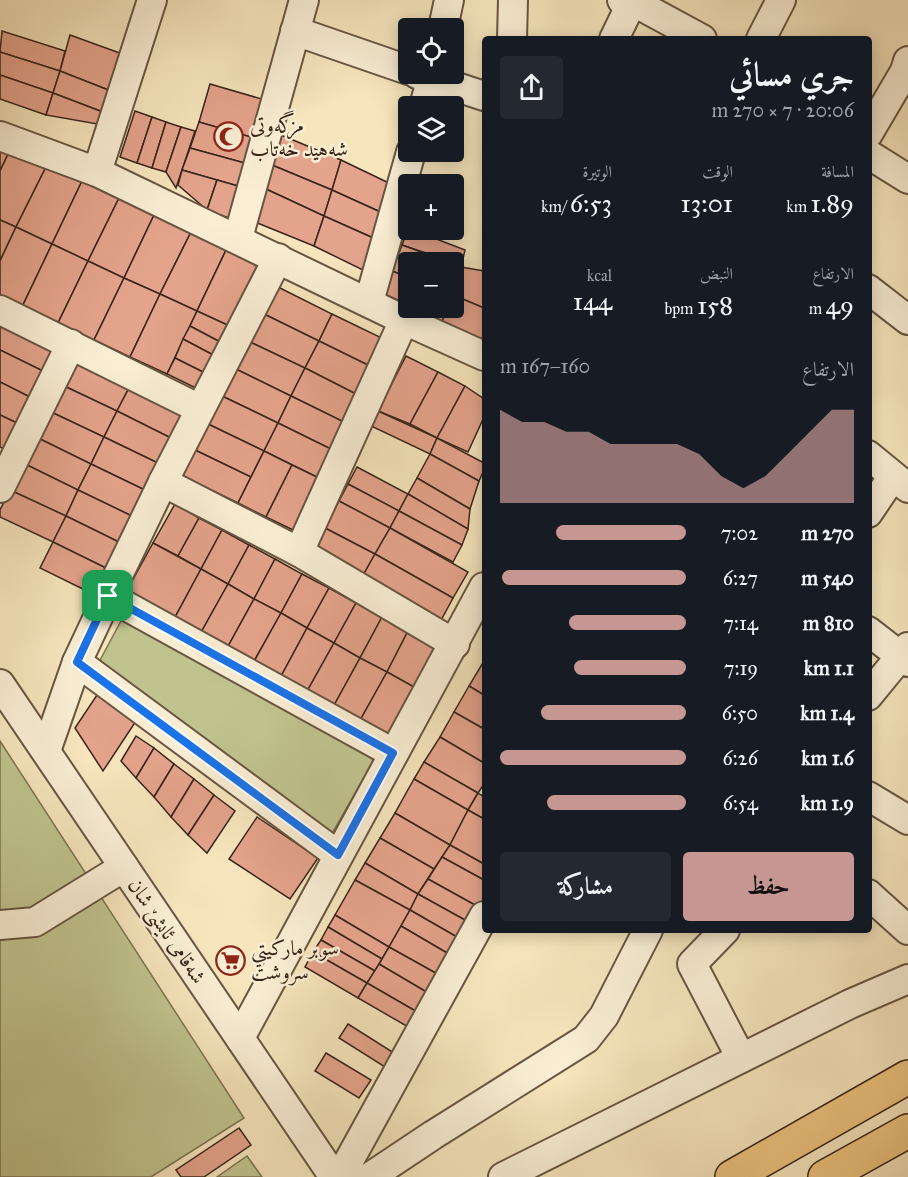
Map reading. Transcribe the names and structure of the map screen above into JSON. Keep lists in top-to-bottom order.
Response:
{
  "streets": {
    "street": ["شەقامی ئایشێ شان"]
  },
  "places": {
    "mosque": ["مزگەوتی شەهید خەتاب"],
    "supermarket": ["سوبر ماركيتي سروشت"]
  },
  "page": {
    "map_buttons": ["+", "−"],
    "heading": ["جري مسائي", "20:06 · 7 × 270 m"],
    "stats": [
      ["المسافة", "1.89 km"],
      ["الوقت", "13:01"],
      ["الوتيرة", "6:53 /km"],
      ["الارتفاع", "49 m"],
      ["النبض", "158 bpm"],
      ["kcal", "144"]
    ],
    "chart": ["الارتفاع", "160–167 m"],
    "list": [
      {
        "name": "270 m",
        "note": "7:02"
      },
      {
        "name": "540 m",
        "note": "6:27"
      },
      {
        "name": "810 m",
        "note": "7:14"
      },
      {
        "name": "1.1 km",
        "note": "7:19"
      },
      {
        "name": "1.4 km",
        "note": "6:50"
      },
      {
        "name": "1.6 km",
        "note": "6:26"
      },
      {
        "name": "1.9 km",
        "note": "6:54"
      }
    ],
    "buttons": ["حفظ", "مشاركة"]
  }
}
